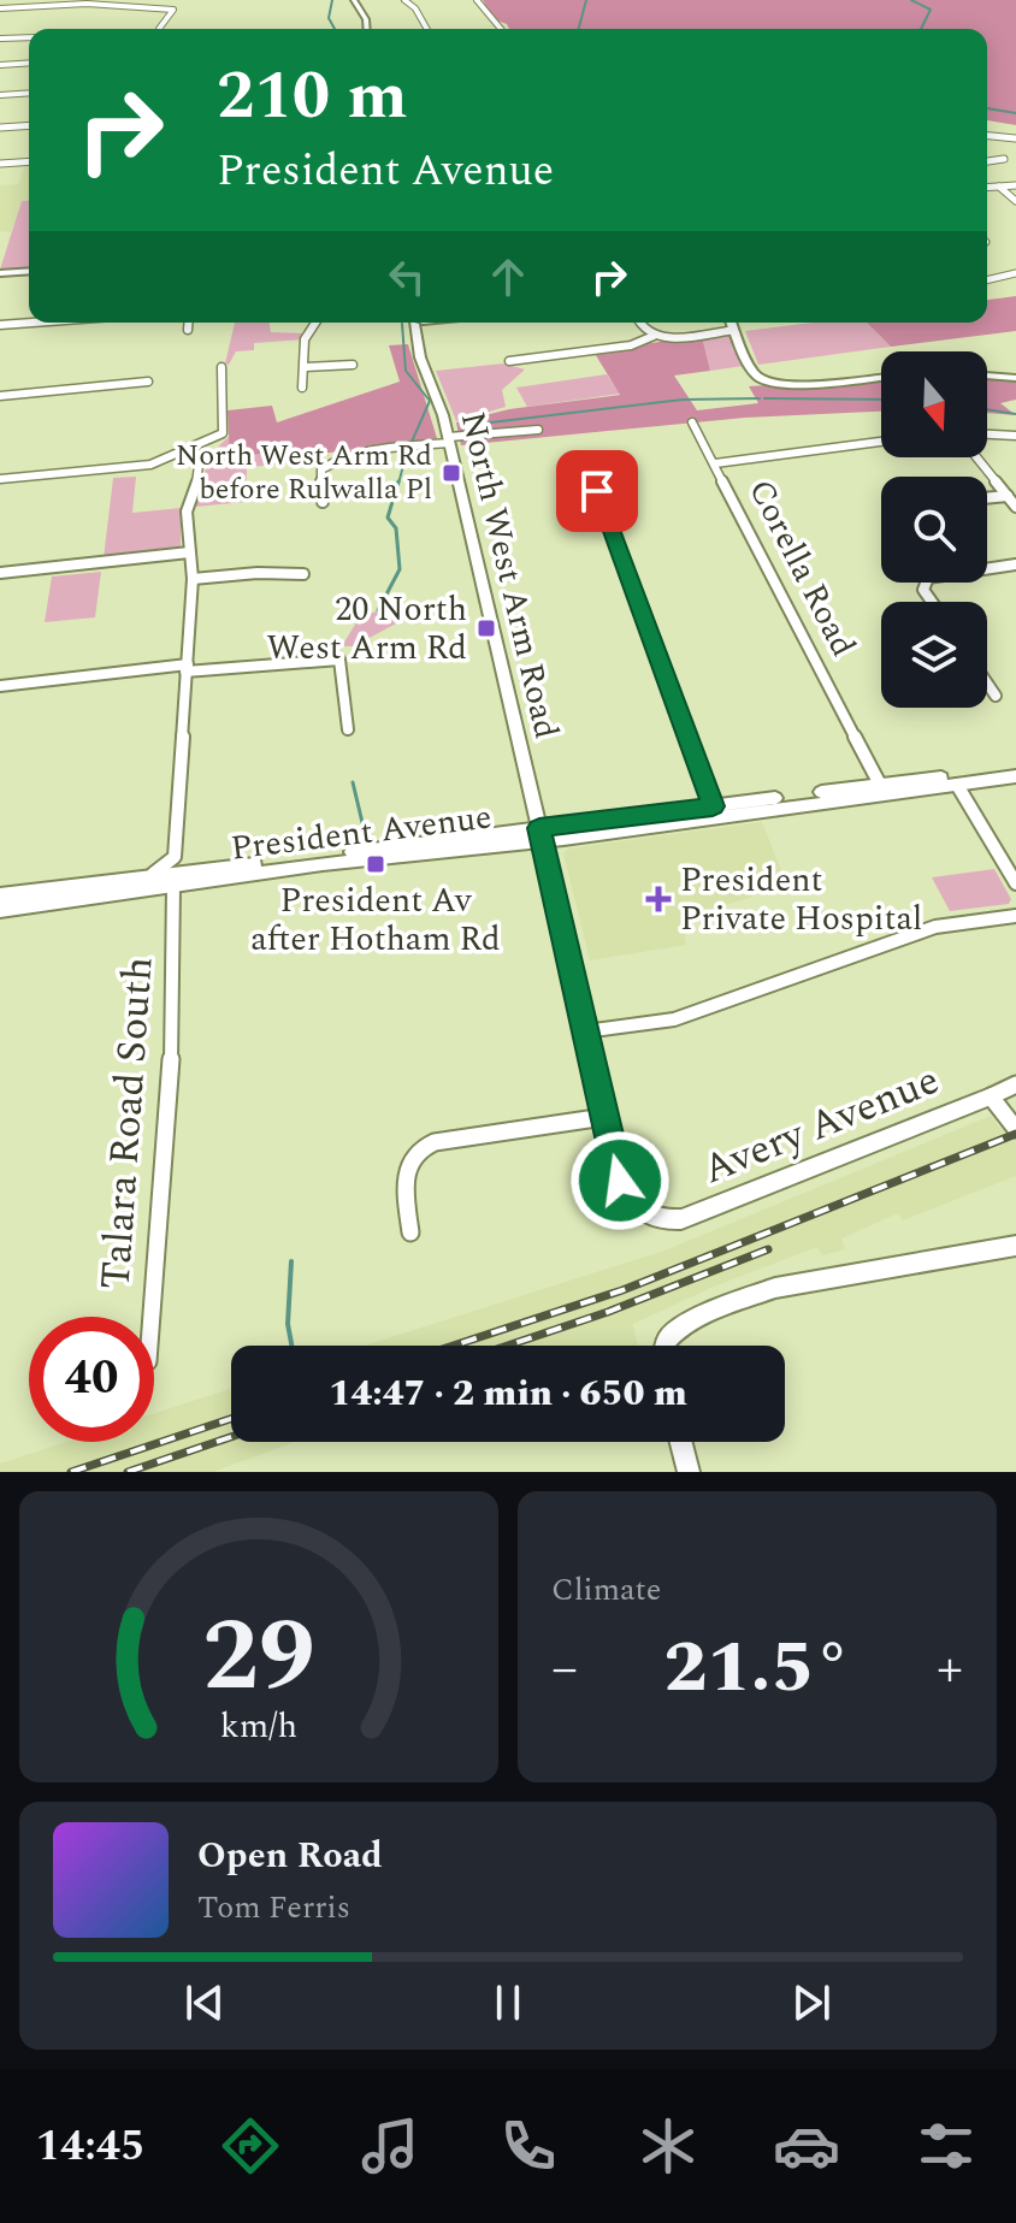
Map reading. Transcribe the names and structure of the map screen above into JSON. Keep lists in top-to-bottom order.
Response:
{
  "streets": {
    "main road": ["President Avenue"],
    "street": [
      "Corella Road",
      "North West Arm Road",
      "Talara Road South",
      "Avery Avenue"
    ]
  },
  "crossings": [
    ["Corella Road", "President Avenue"],
    ["North West Arm Road", "President Avenue"],
    ["North West Arm Road", "Avery Avenue"],
    ["President Avenue", "Talara Road South"]
  ],
  "places": {
    "transit": ["North West Arm Rd before Rulwalla Pl", "20 North West Arm Rd", "President Av after Hotham Rd"],
    "health": ["President Private Hospital"]
  },
  "north": "bottom",
  "page": {
    "turn": ["210 m", "President Avenue"],
    "limit": "40",
    "trip": "14:47 · 2 min · 650 m",
    "tile": "Climate",
    "heat": ["−", "21.5°", "+"],
    "song": ["Open Road", "Tom Ferris"],
    "tabs": "14:45",
    "gauge": ["29", "km/h"]
  }
}
